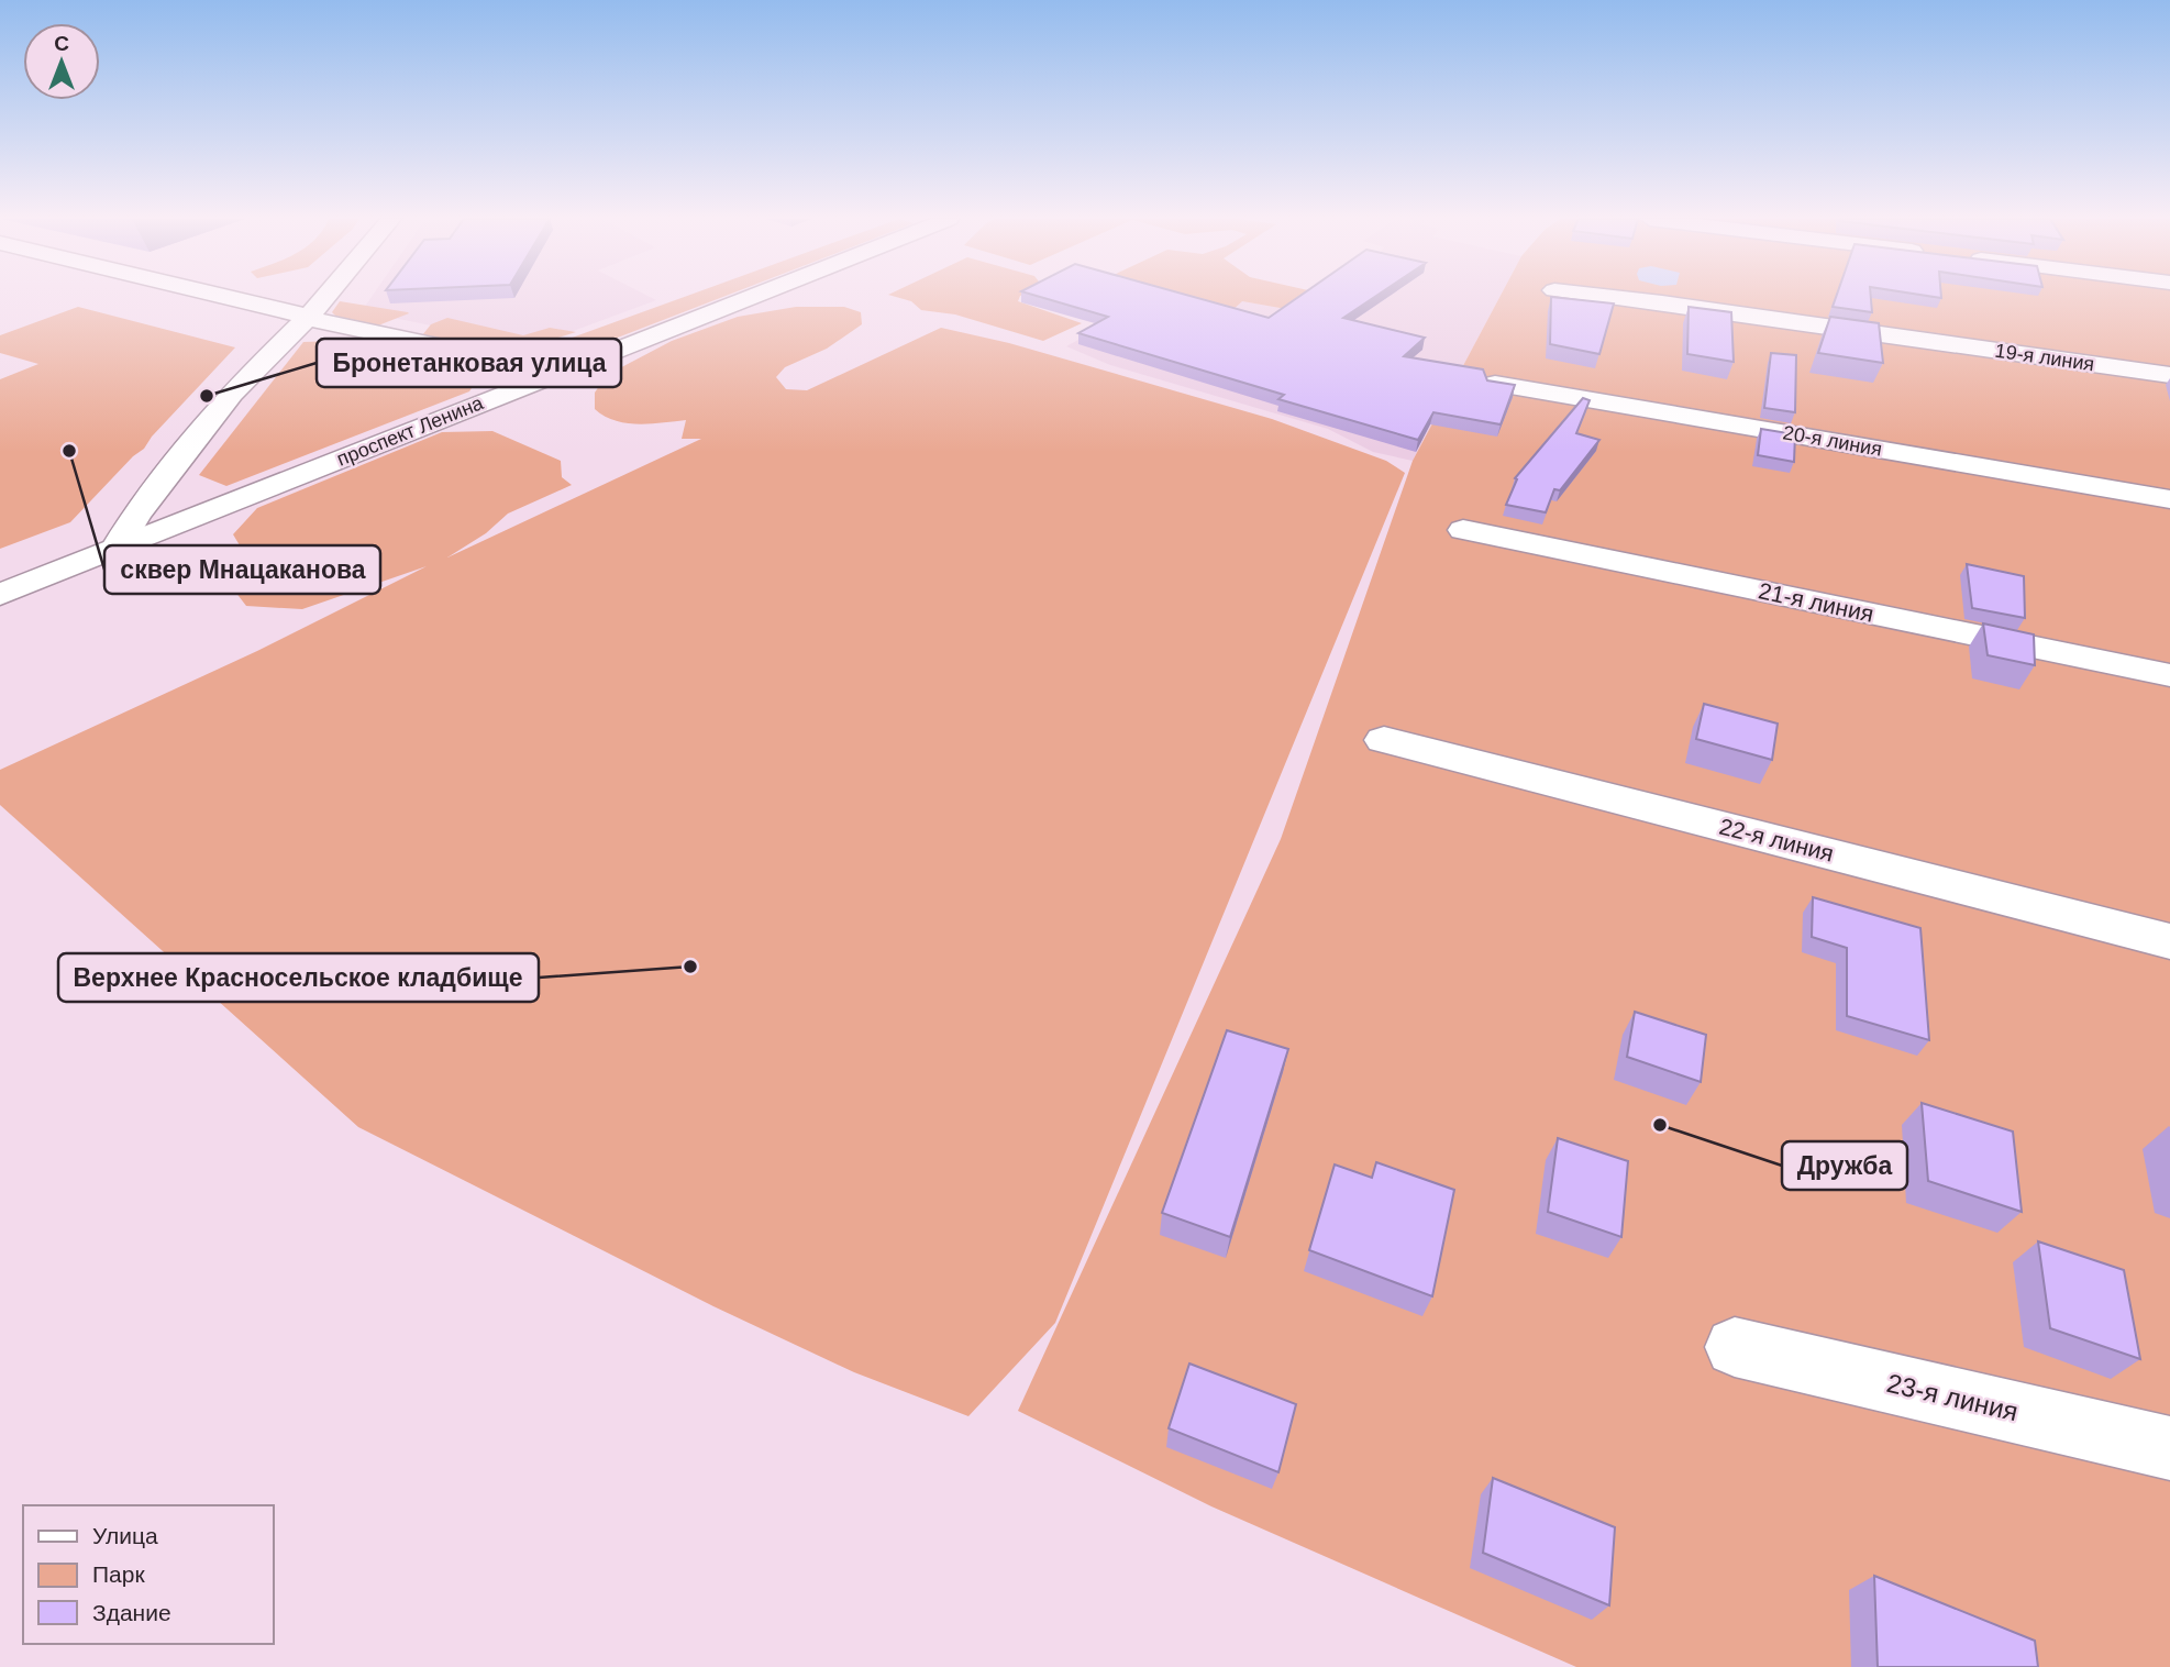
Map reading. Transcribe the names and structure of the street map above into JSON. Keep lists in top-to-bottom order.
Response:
{
  "streets": {
    "street": [
      "19-я линия",
      "проспект Ленина",
      "20-я линия",
      "21-я линия",
      "22-я линия",
      "23-я линия"
    ]
  },
  "places": [
    "Бронетанковая улица",
    "сквер Мнацаканова",
    "Верхнее Красносельское кладбище",
    "Дружба"
  ],
  "legend": ["Улица", "Парк", "Здание"],
  "north": "top"
}
